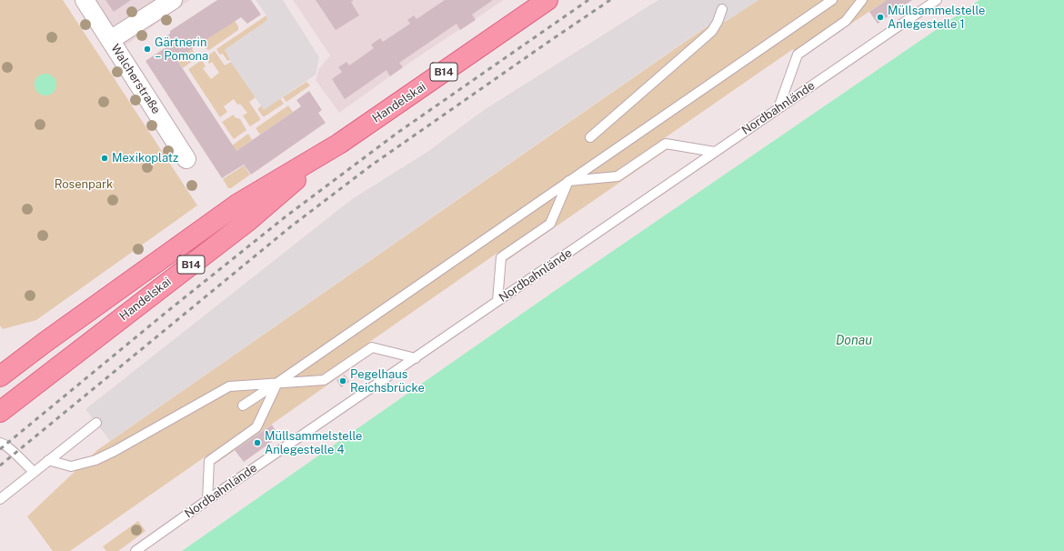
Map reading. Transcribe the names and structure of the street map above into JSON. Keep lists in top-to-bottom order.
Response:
{
  "streets": {
    "main road": ["B14", "Handelskai"],
    "street": ["Walcherstraße"],
    "lane": ["Nordbahnlände"]
  },
  "water": ["Donau"],
  "parks": ["Rosenpark"],
  "places": [
    "Müllsammelstelle Anlegestelle 1",
    "Gärtnerin – Pomona",
    "Mexikoplatz",
    "Pegelhaus Reichsbrücke",
    "Müllsammelstelle Anlegestelle 4"
  ]
}
